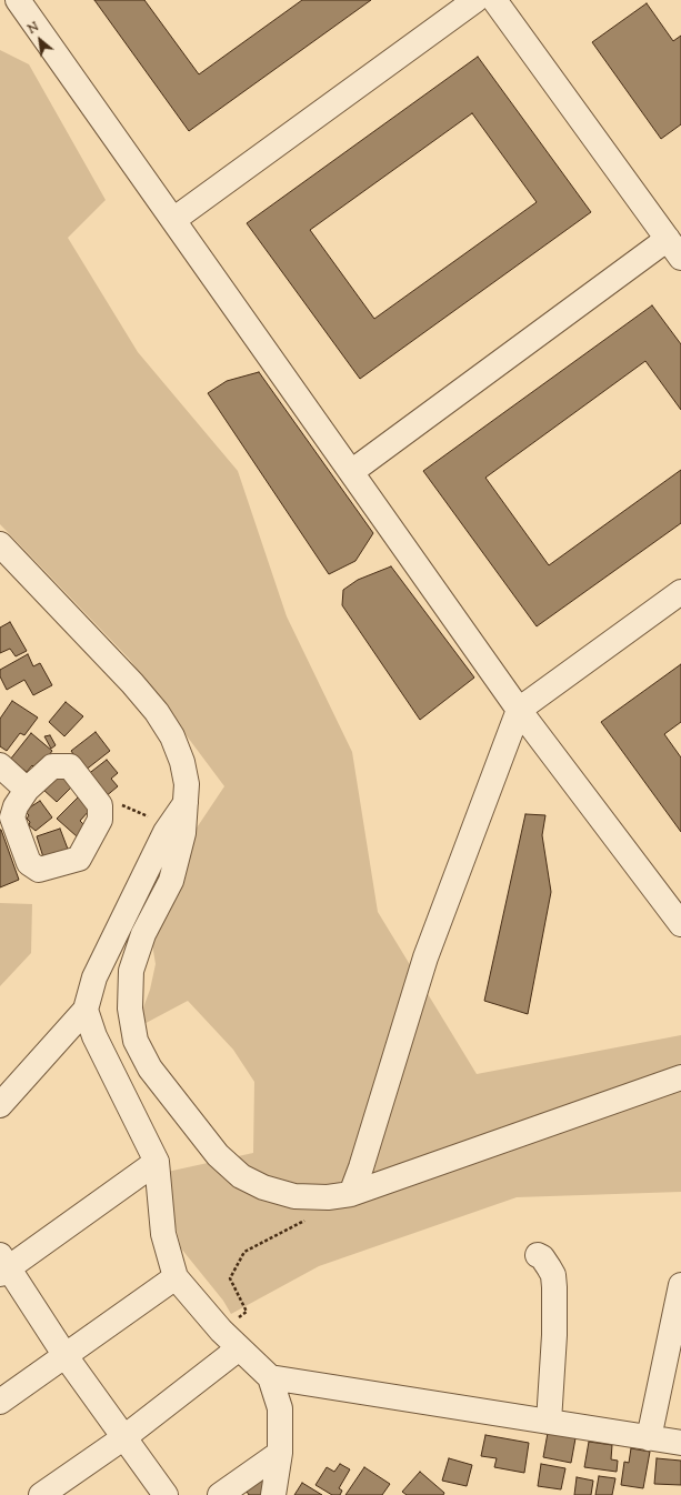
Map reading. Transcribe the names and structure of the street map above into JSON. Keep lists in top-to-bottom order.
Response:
{
  "north": "top left"
}
